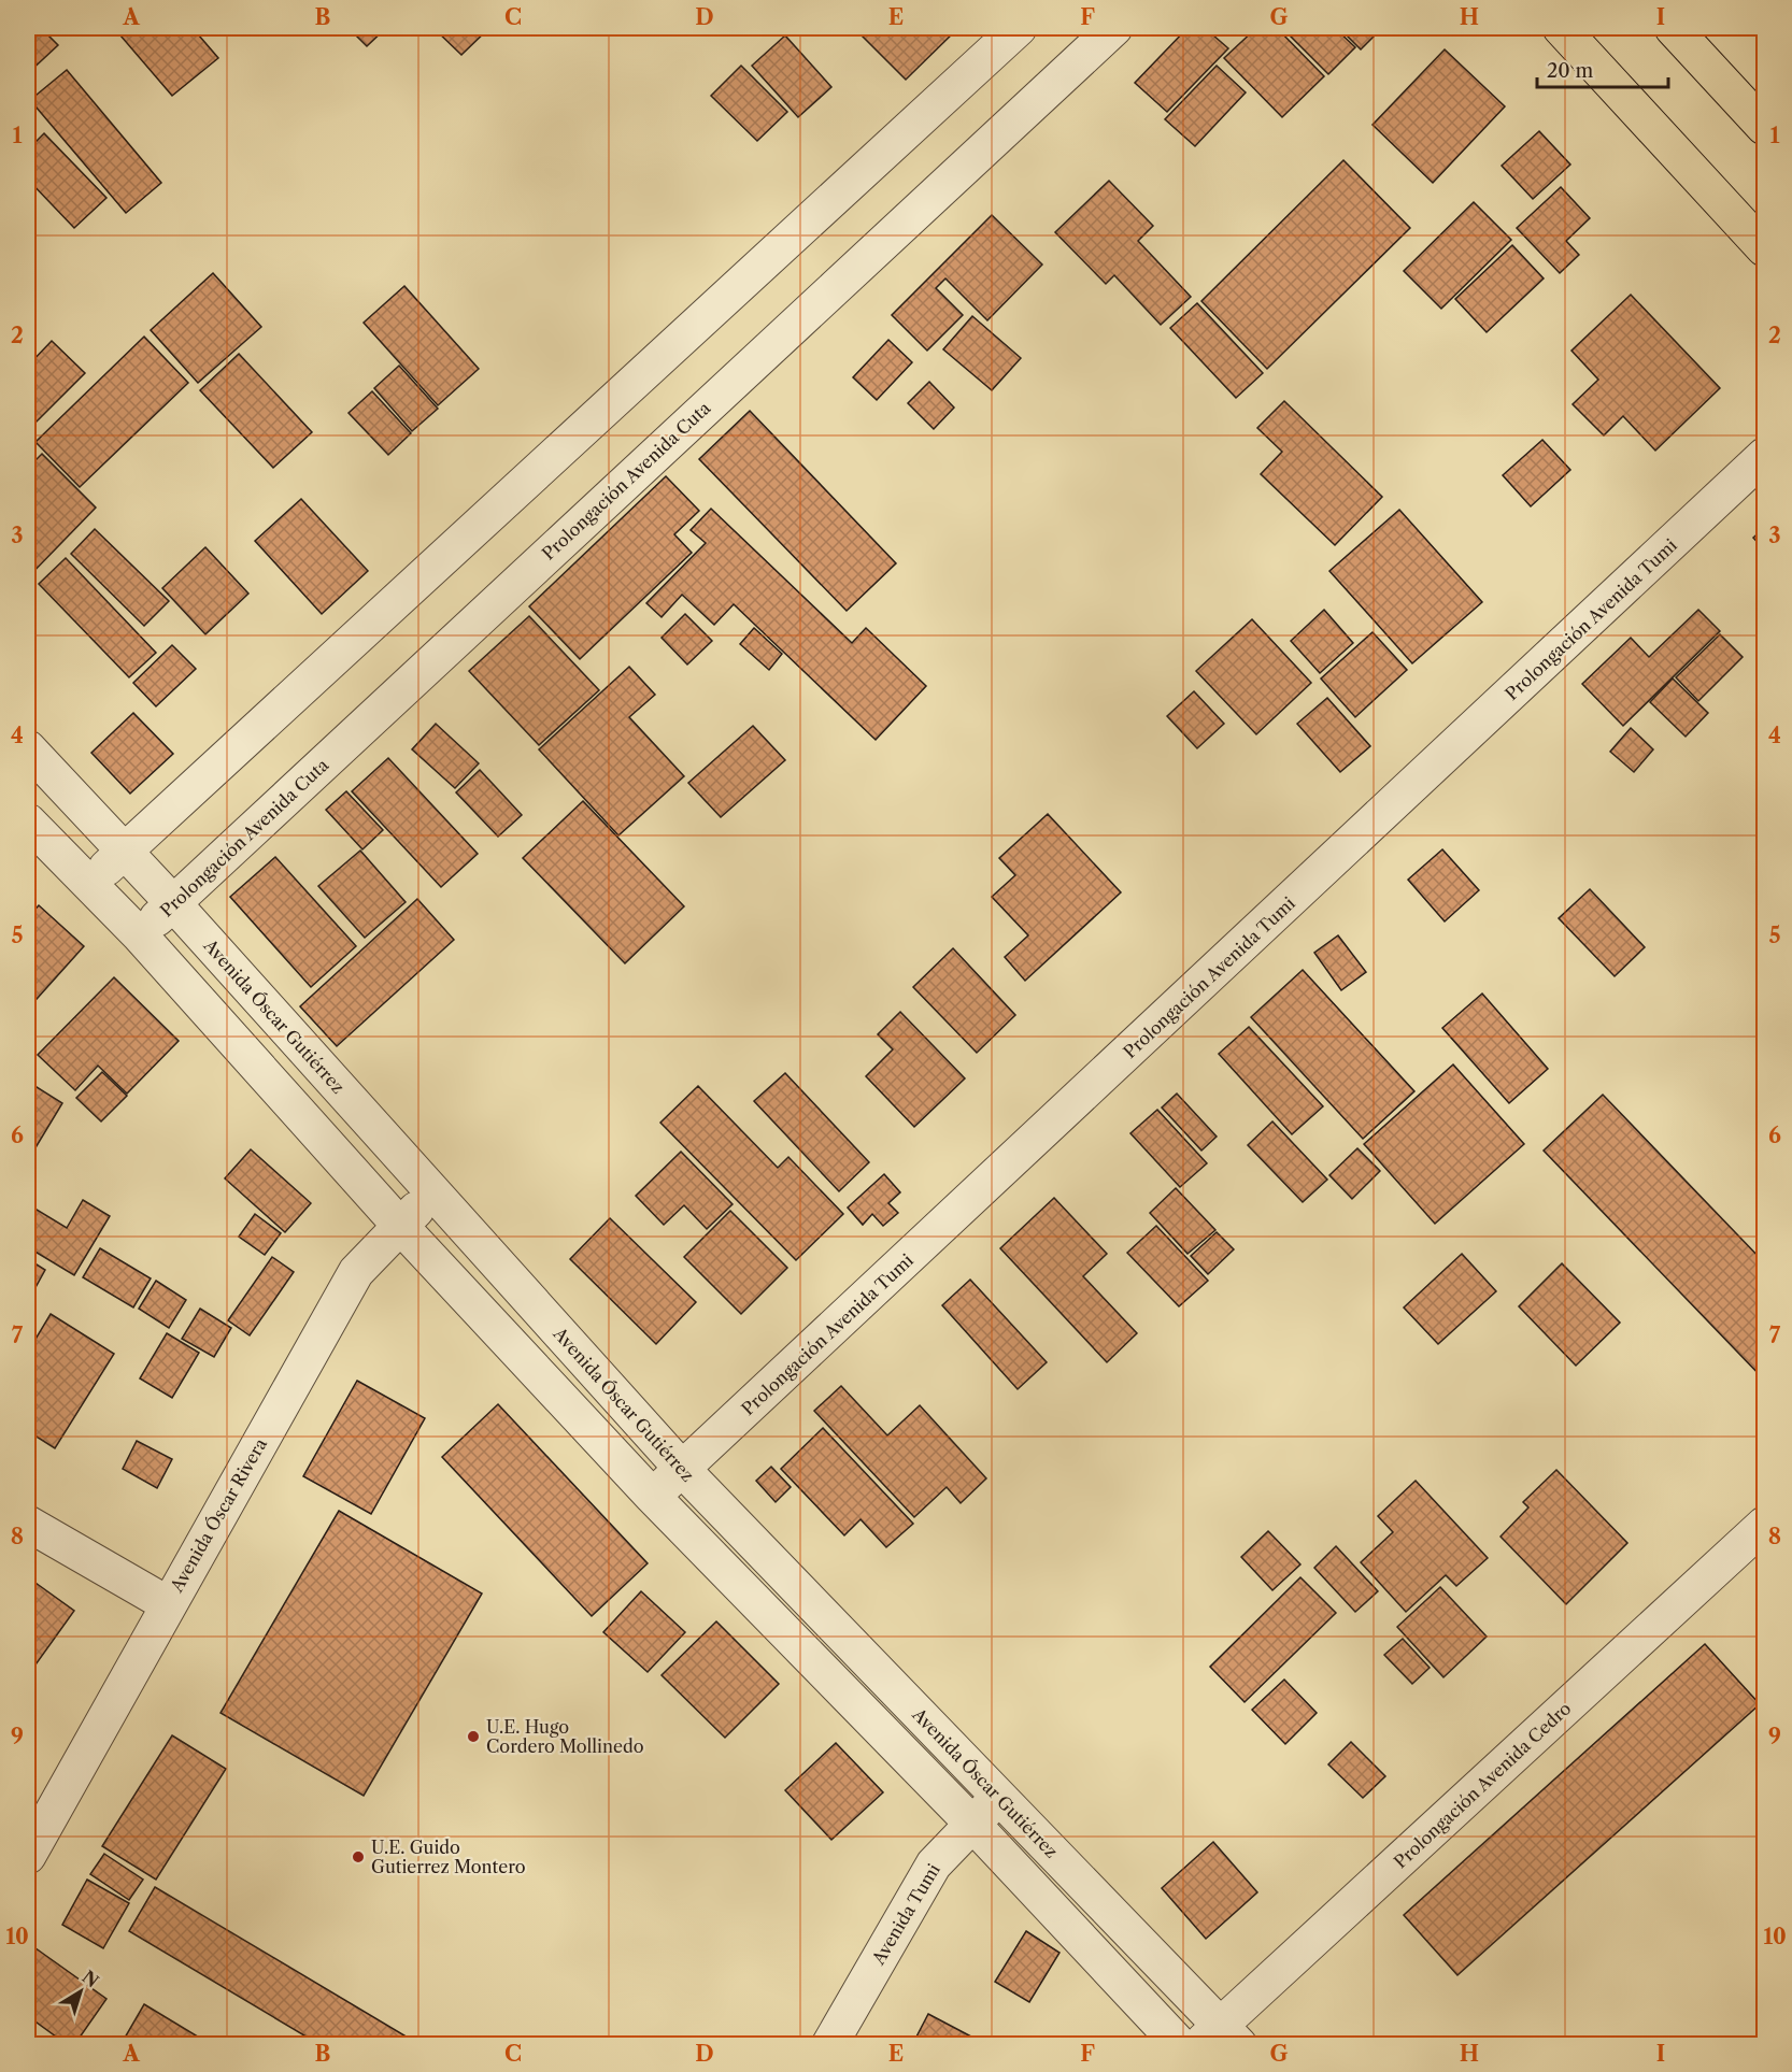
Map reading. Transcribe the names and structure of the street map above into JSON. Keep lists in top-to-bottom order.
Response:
{
  "streets": {
    "street": [
      "Prolongación Avenida Cuta",
      "Prolongación Avenida Tumi",
      "Avenida Óscar Gutiérrez",
      "Avenida Óscar Rivera",
      "Prolongación Avenida Cedro",
      "Avenida Tumi"
    ]
  },
  "crossings": [
    ["Prolongación Avenida Cuta", "Avenida Óscar Gutiérrez"],
    ["Prolongación Avenida Tumi", "Avenida Óscar Gutiérrez"],
    ["Avenida Óscar Gutiérrez", "Avenida Óscar Rivera"],
    ["Avenida Óscar Gutiérrez", "Prolongación Avenida Cedro"],
    ["Avenida Óscar Gutiérrez", "Avenida Tumi"]
  ],
  "places": ["U.E. Hugo Cordero Mollinedo", "U.E. Guido Gutierrez Montero"],
  "scale_bar": "20 m",
  "north": "top right",
  "grid": {
    "columns": [
      "A",
      "B",
      "C",
      "D",
      "E",
      "F",
      "G",
      "H",
      "I"
    ],
    "rows": [
      "1",
      "2",
      "3",
      "4",
      "5",
      "6",
      "7",
      "8",
      "9",
      "10"
    ]
  }
}
